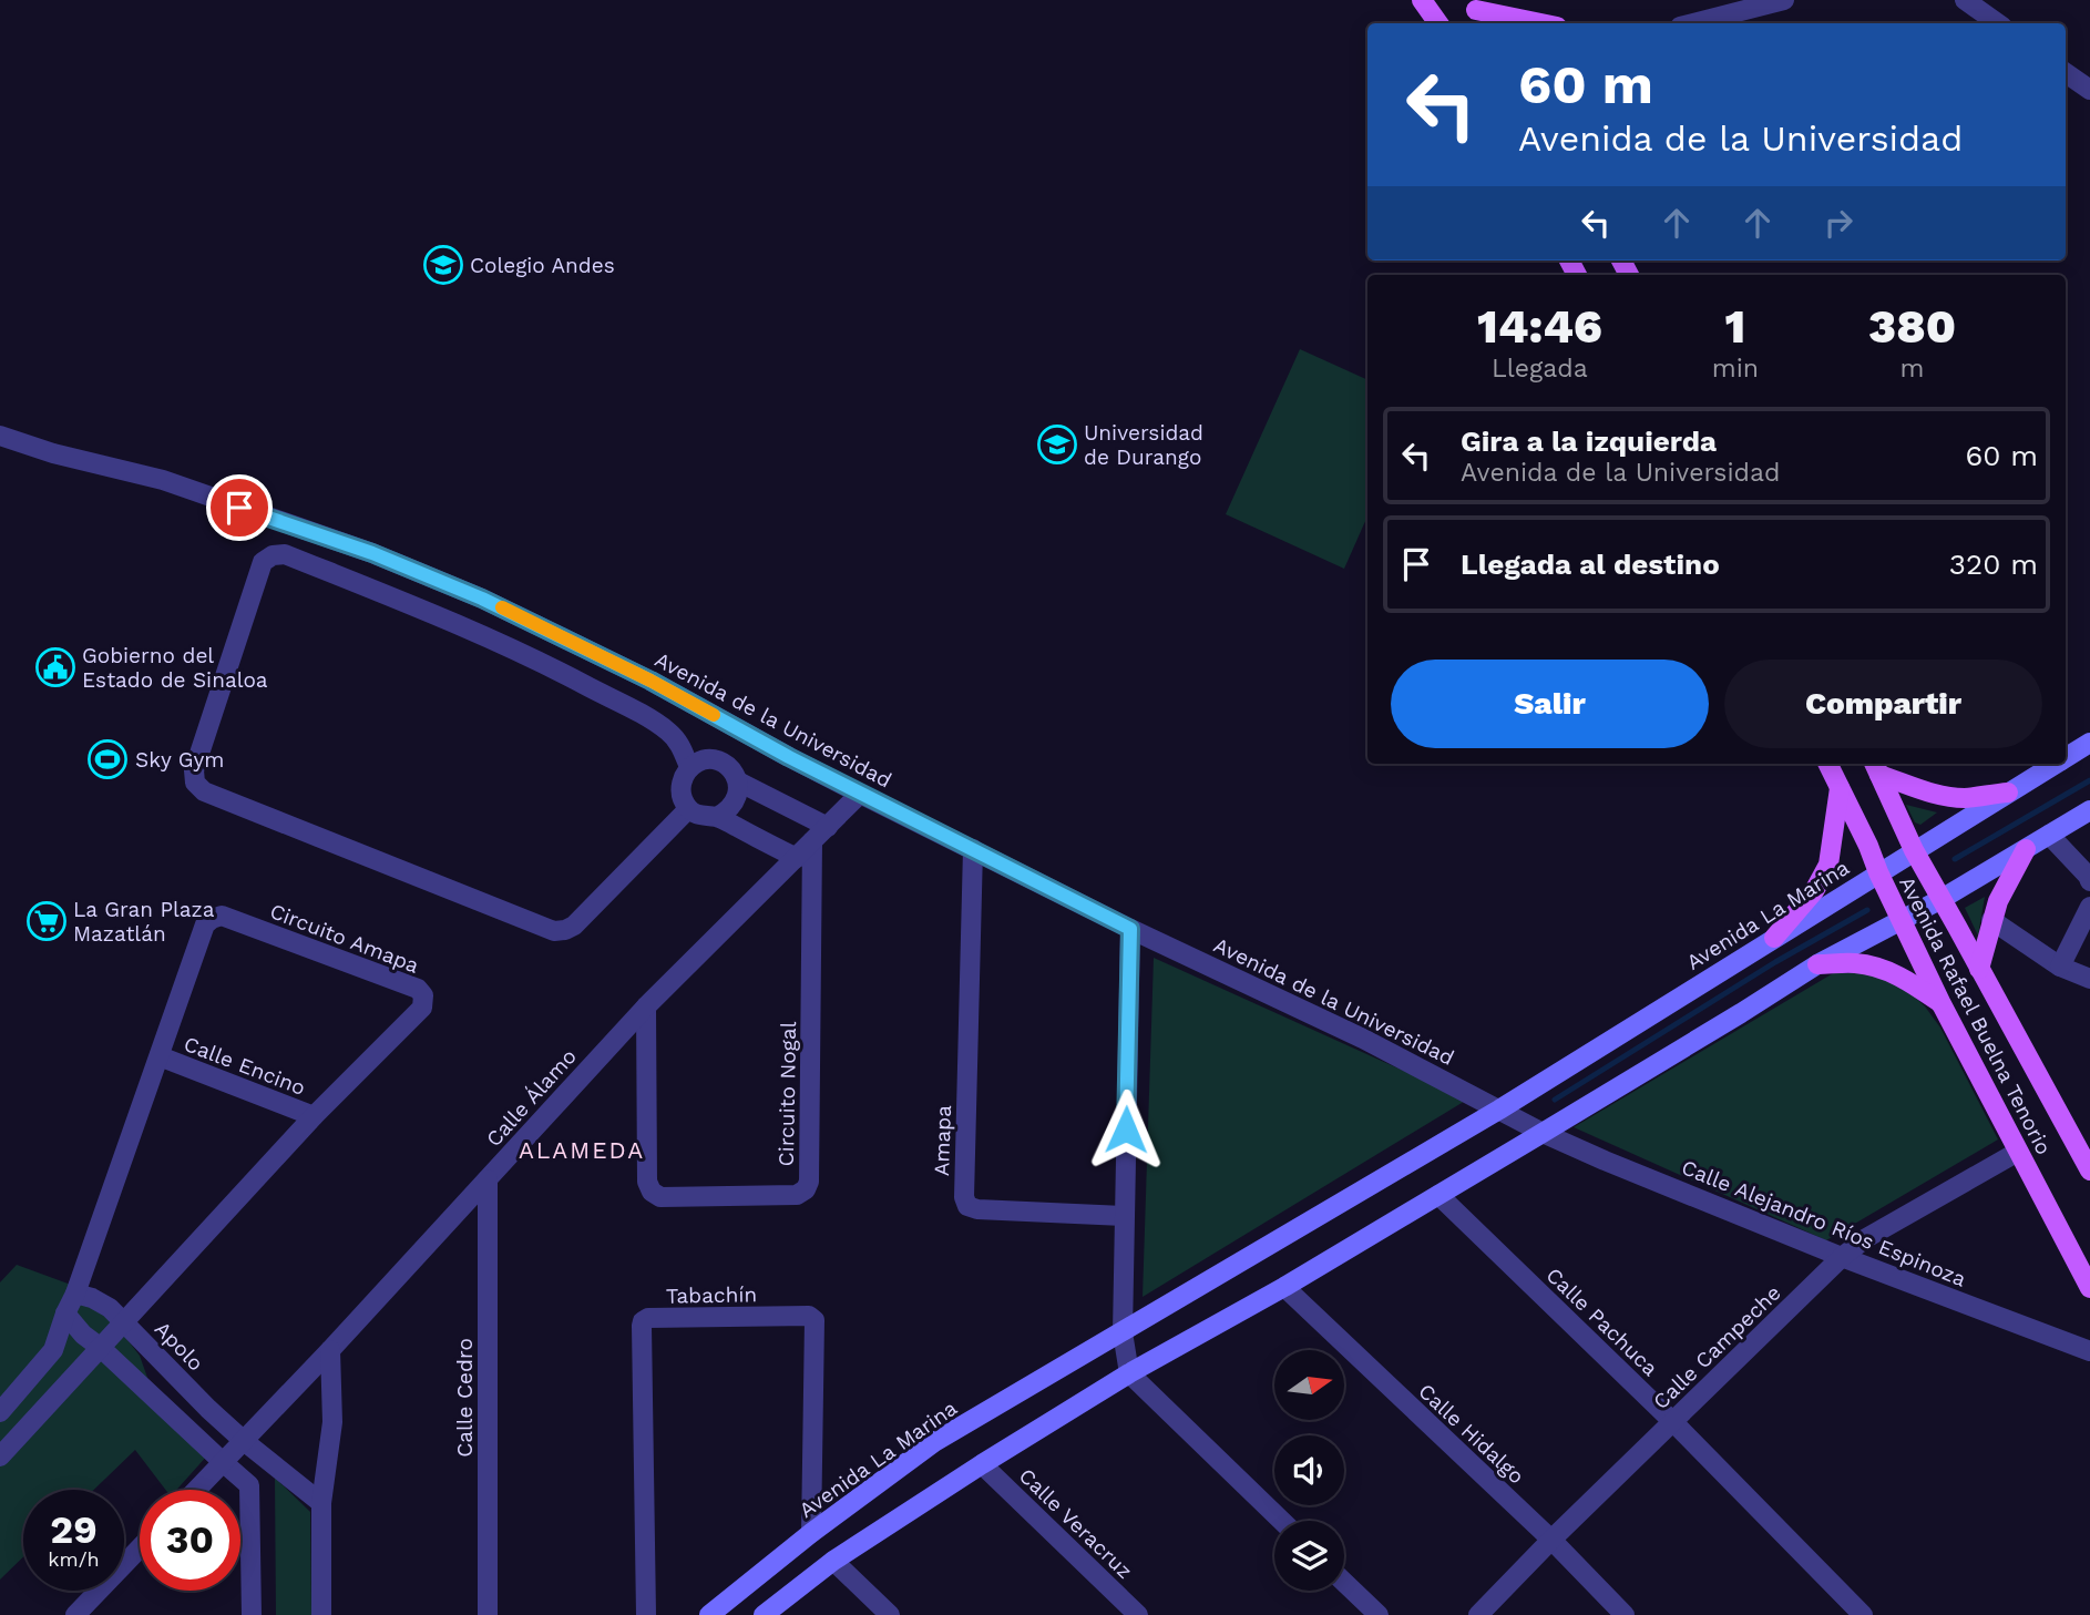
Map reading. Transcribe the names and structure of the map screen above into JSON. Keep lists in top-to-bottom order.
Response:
{
  "streets": {
    "main road": ["Avenida La Marina", "Avenida Rafael Buelna Tenorio"],
    "street": [
      "Avenida de la Universidad",
      "Circuito Amapa",
      "Calle Encino",
      "Circuito Nogal",
      "Calle Álamo",
      "Amapa",
      "Calle Alejandro Ríos Espinoza",
      "Tabachín",
      "Calle Pachuca",
      "Apolo",
      "Calle Campeche",
      "Calle Cedro",
      "Calle Hidalgo",
      "Calle Veracruz"
    ]
  },
  "crossings": [
    ["Avenida de la Universidad", "Avenida La Marina"],
    ["Avenida de la Universidad", "Calle Álamo"],
    ["Avenida de la Universidad", "Amapa"],
    ["Avenida La Marina", "Avenida Rafael Buelna Tenorio"],
    ["Avenida La Marina", "Tabachín"],
    ["Circuito Amapa", "Calle Encino"],
    ["Circuito Amapa", "Apolo"],
    ["Avenida Rafael Buelna Tenorio", "Calle Campeche"],
    ["Circuito Nogal", "Calle Álamo"],
    ["Calle Álamo", "Apolo"],
    ["Calle Álamo", "Calle Cedro"],
    ["Calle Alejandro Ríos Espinoza", "Calle Campeche"],
    ["Calle Pachuca", "Calle Campeche"],
    ["Calle Campeche", "Calle Hidalgo"]
  ],
  "districts": ["ALAMEDA"],
  "places": {
    "school or university": ["Colegio Andes", "Universidad de Durango"],
    "public building": ["Gobierno del Estado de Sinaloa"],
    "sports": ["Sky Gym"],
    "supermarket": ["La Gran Plaza Mazatlán"]
  },
  "north": "right",
  "page": {
    "turn": ["60 m", "Avenida de la Universidad"],
    "eta": [
      "14:46",
      "Llegada",
      "1",
      "min",
      "380",
      "m"
    ],
    "list": [
      {
        "name": "Gira a la izquierda",
        "note": "Avenida de la Universidad",
        "value": "60 m"
      },
      {
        "name": "Llegada al destino",
        "value": "320 m"
      }
    ],
    "buttons": ["Salir", "Compartir"],
    "speed": "29 km/h",
    "limit": "30"
  }
}
